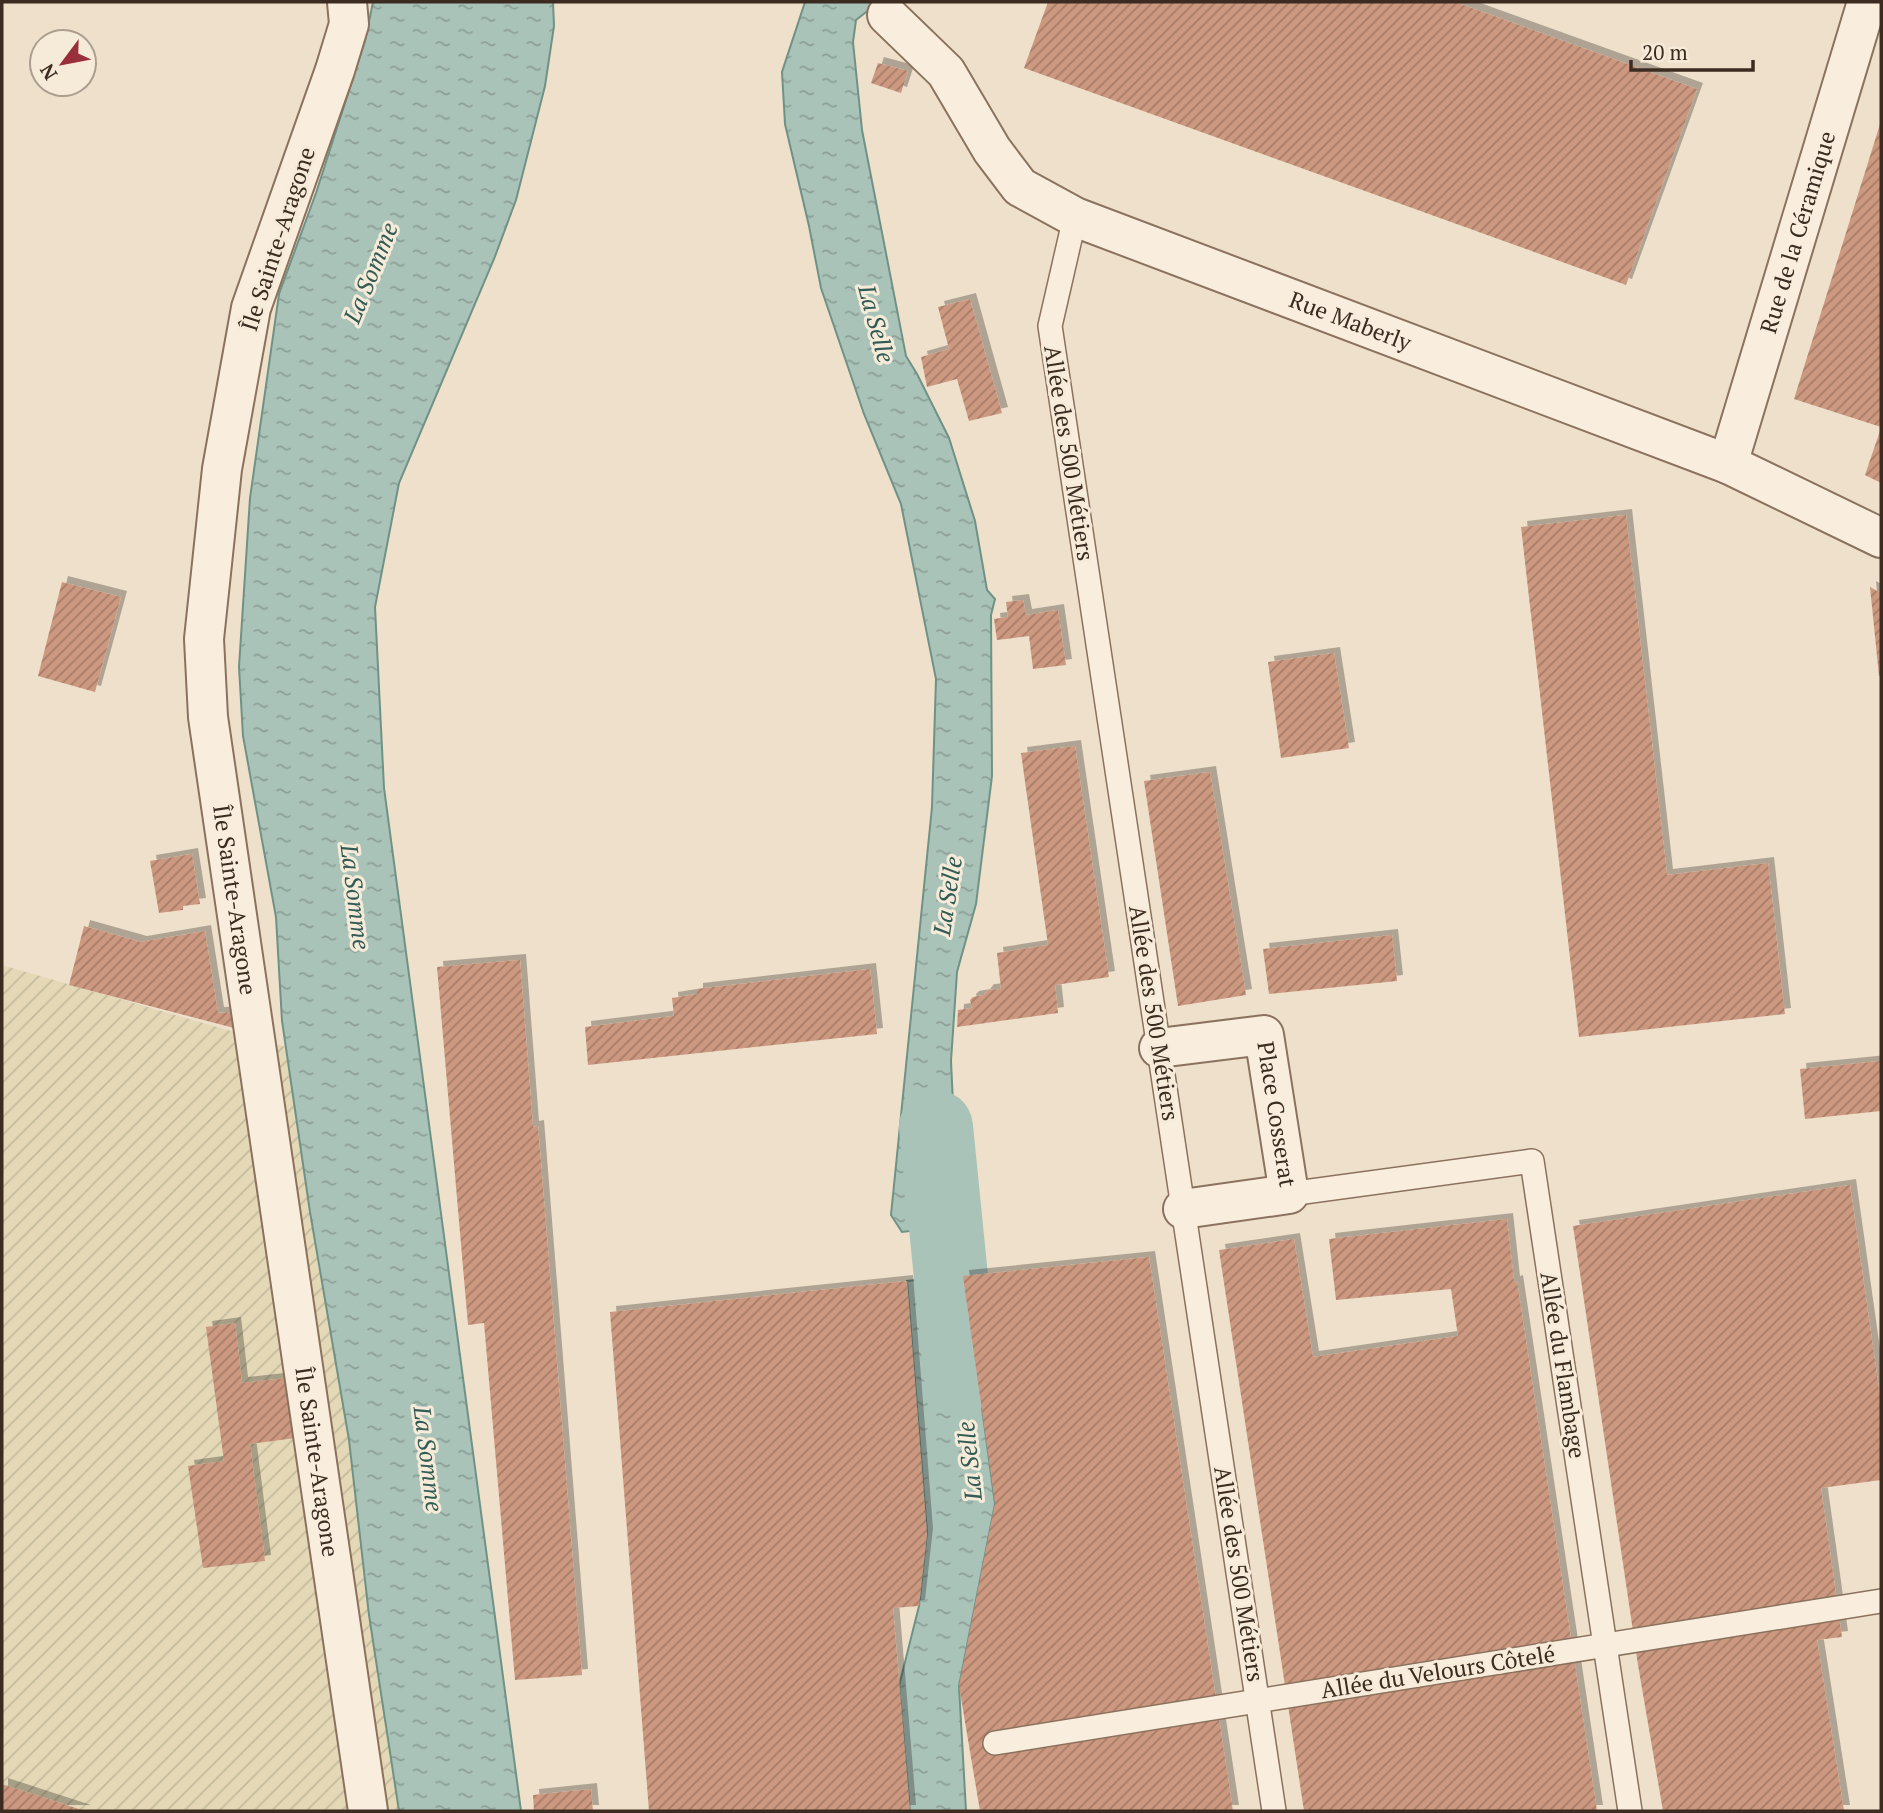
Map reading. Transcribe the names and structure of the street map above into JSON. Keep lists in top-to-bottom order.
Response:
{
  "streets": {
    "street": [
      "Rue de la Céramique",
      "Île Sainte-Aragone",
      "Rue Maberly",
      "Place Cosserat"
    ],
    "lane": ["Allée des 500 Métiers", "Allée du Flambage", "Allée du Velours Côtelé"]
  },
  "crossings": [
    ["Rue de la Céramique", "Rue Maberly"],
    ["Rue Maberly", "Allée des 500 Métiers"],
    ["Allée des 500 Métiers", "Place Cosserat"],
    ["Allée des 500 Métiers", "Allée du Velours Côtelé"],
    ["Place Cosserat", "Allée du Flambage"],
    ["Allée du Flambage", "Allée du Velours Côtelé"]
  ],
  "water": ["La Somme", "La Selle"],
  "scale_bar": "20 m",
  "north": "bottom left"
}
